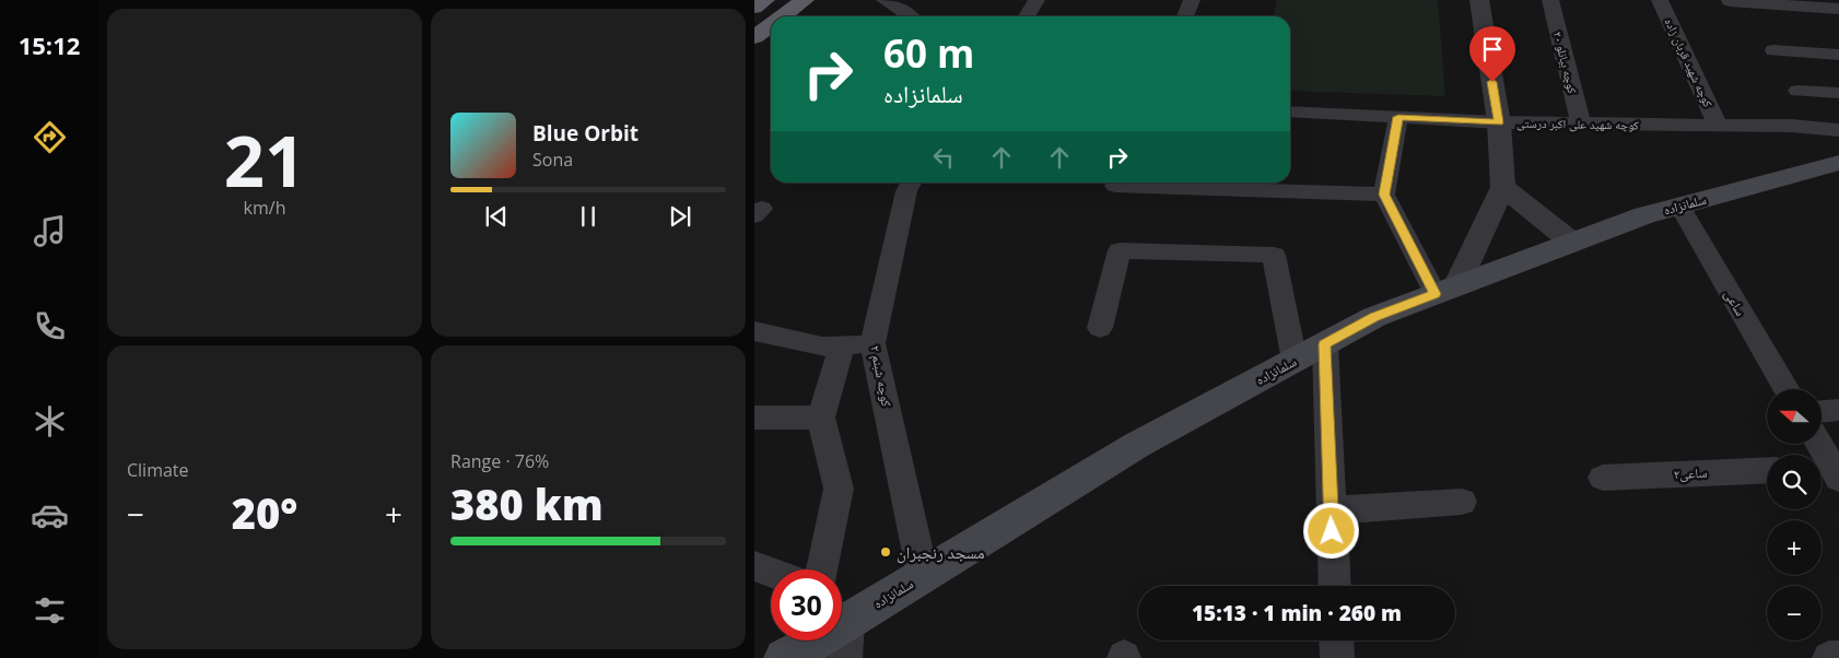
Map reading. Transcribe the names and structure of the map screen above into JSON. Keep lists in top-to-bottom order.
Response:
{
  "streets": {
    "main road": ["سلمانزاده"],
    "street": [
      "کوچه بیانلو ۲۰",
      "کوچه شهید قربان زاده",
      "کوچه شهید علی اکبر درستی",
      "ساعی",
      "کوچه شبنم ۲",
      "ساعی۲"
    ]
  },
  "crossings": [
    ["کوچه بیانلو ۲۰", "کوچه شهید علی اکبر درستی"],
    ["کوچه شهید قربان زاده", "کوچه شهید علی اکبر درستی"],
    ["سلمانزاده", "ساعی"],
    ["سلمانزاده", "کوچه شبنم ۲"]
  ],
  "places": ["مسجد رنجبران"],
  "north": "left",
  "page": {
    "tabs": "15:12",
    "tile": [
      ["21", "km/h"],
      "Climate",
      ["Range · 76%", "380 km"]
    ],
    "turn": ["60 m", "سلمانزاده"],
    "song": ["Blue Orbit", "Sona"],
    "map_buttons": ["+", "−"],
    "heat": ["−", "20°", "+"],
    "limit": "30",
    "trip": "15:13 · 1 min · 260 m"
  }
}
